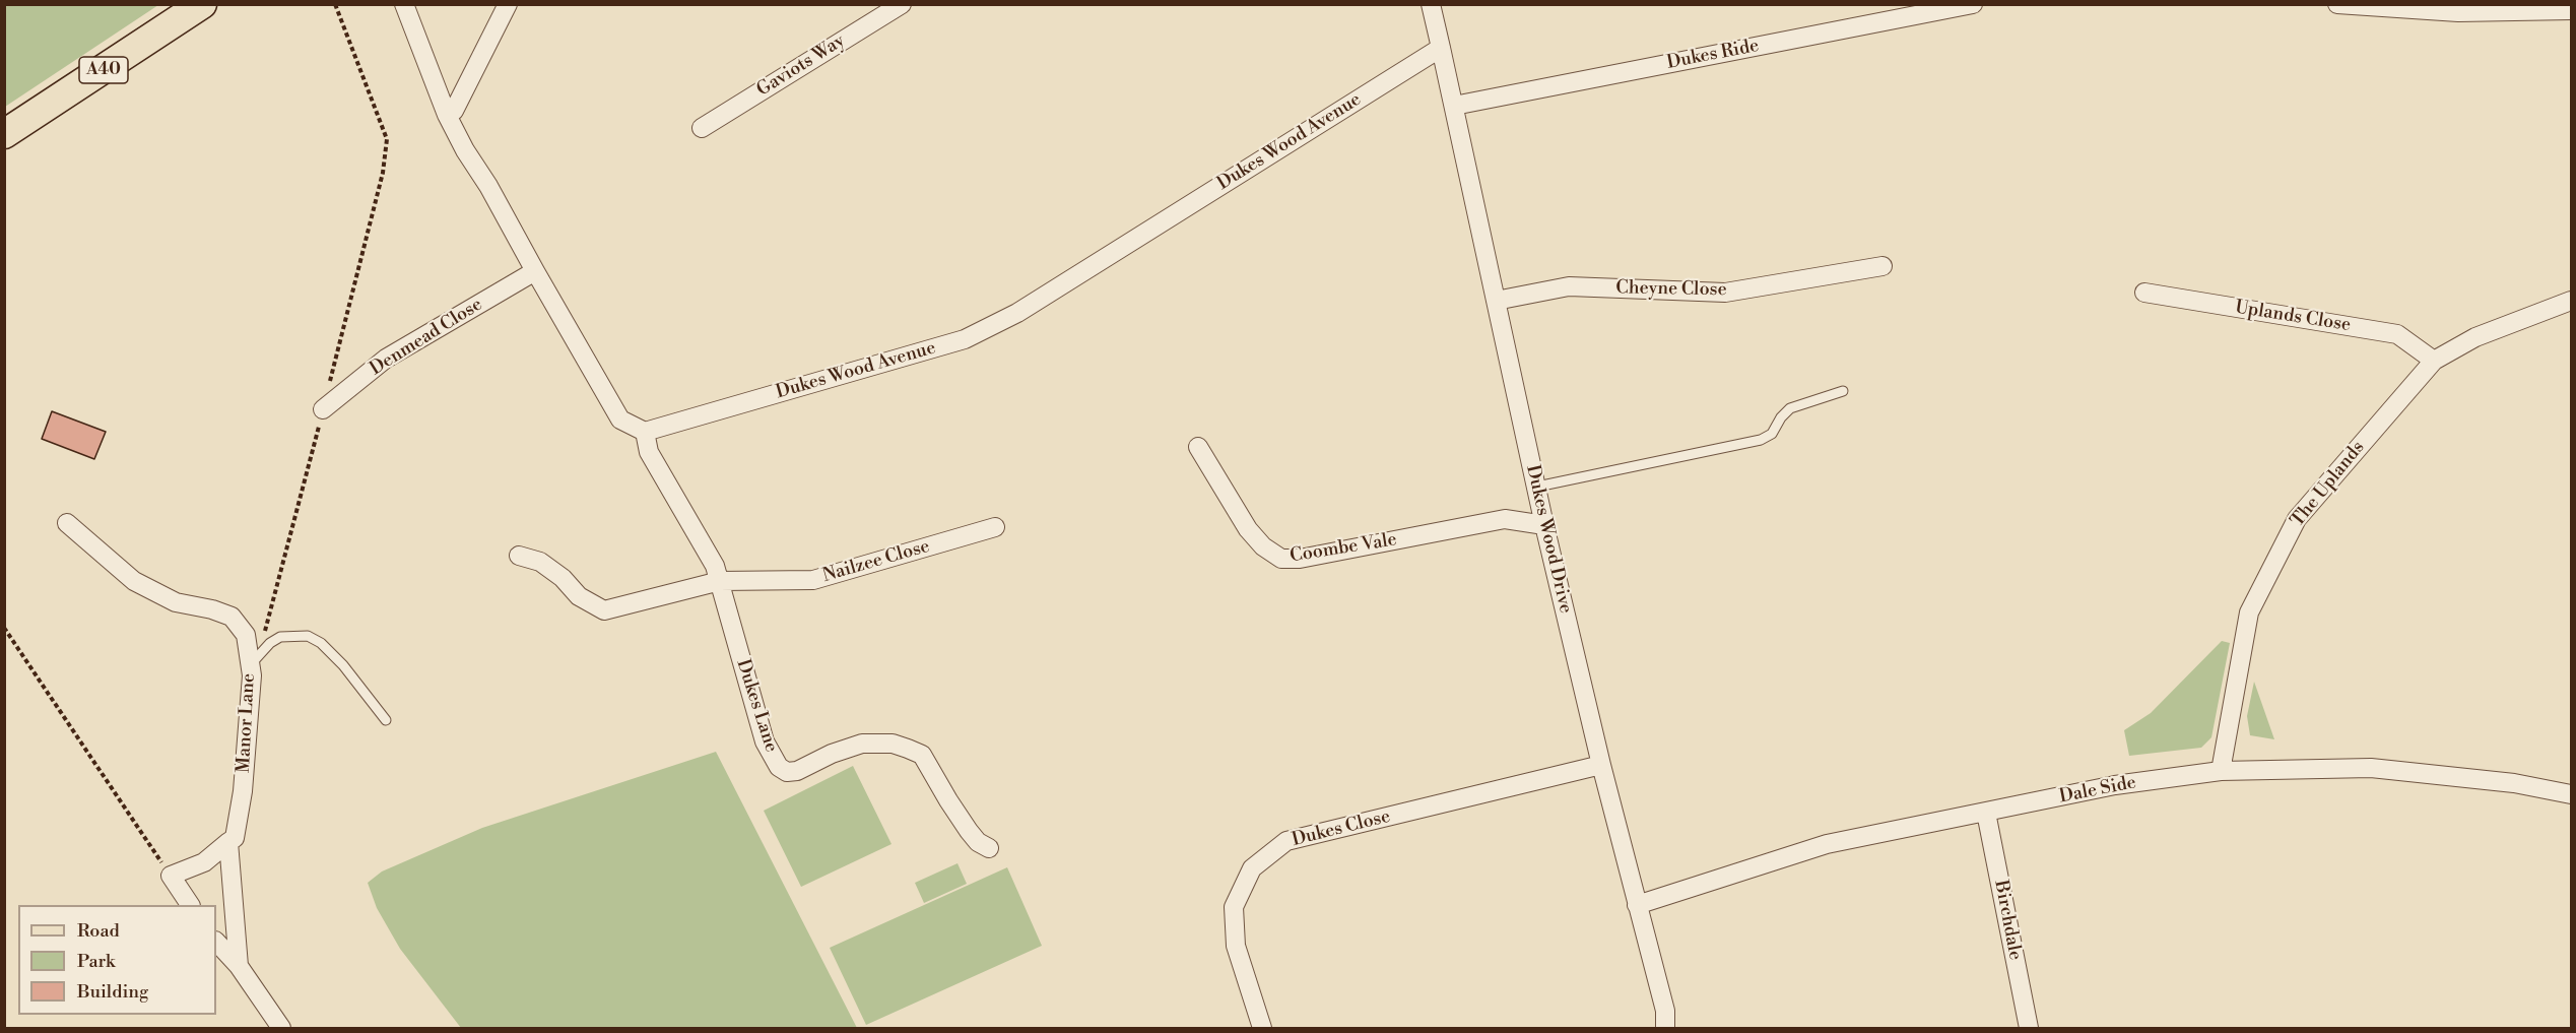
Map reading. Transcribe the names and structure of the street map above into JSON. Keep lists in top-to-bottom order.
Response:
{
  "streets": {
    "main road": ["A40"],
    "street": [
      "Dukes Ride",
      "Gaviots Way",
      "Dukes Wood Avenue",
      "Cheyne Close",
      "Uplands Close",
      "Denmead Close",
      "The Uplands",
      "Dukes Wood Drive",
      "Coombe Vale",
      "Nailzee Close",
      "Dukes Lane",
      "Manor Lane",
      "Dale Side",
      "Dukes Close",
      "Birchdale"
    ]
  },
  "crossings": [
    ["Dukes Ride", "Dukes Wood Drive"],
    ["Dukes Wood Avenue", "Dukes Wood Drive"],
    ["Dukes Wood Avenue", "Dukes Lane"],
    ["Cheyne Close", "Dukes Wood Drive"],
    ["Uplands Close", "The Uplands"],
    ["The Uplands", "Dale Side"],
    ["Dukes Wood Drive", "Coombe Vale"],
    ["Dukes Wood Drive", "Dale Side"],
    ["Dukes Wood Drive", "Dukes Close"],
    ["Nailzee Close", "Dukes Lane"],
    ["Dale Side", "Birchdale"]
  ],
  "legend": ["Road", "Park", "Building"]
}
